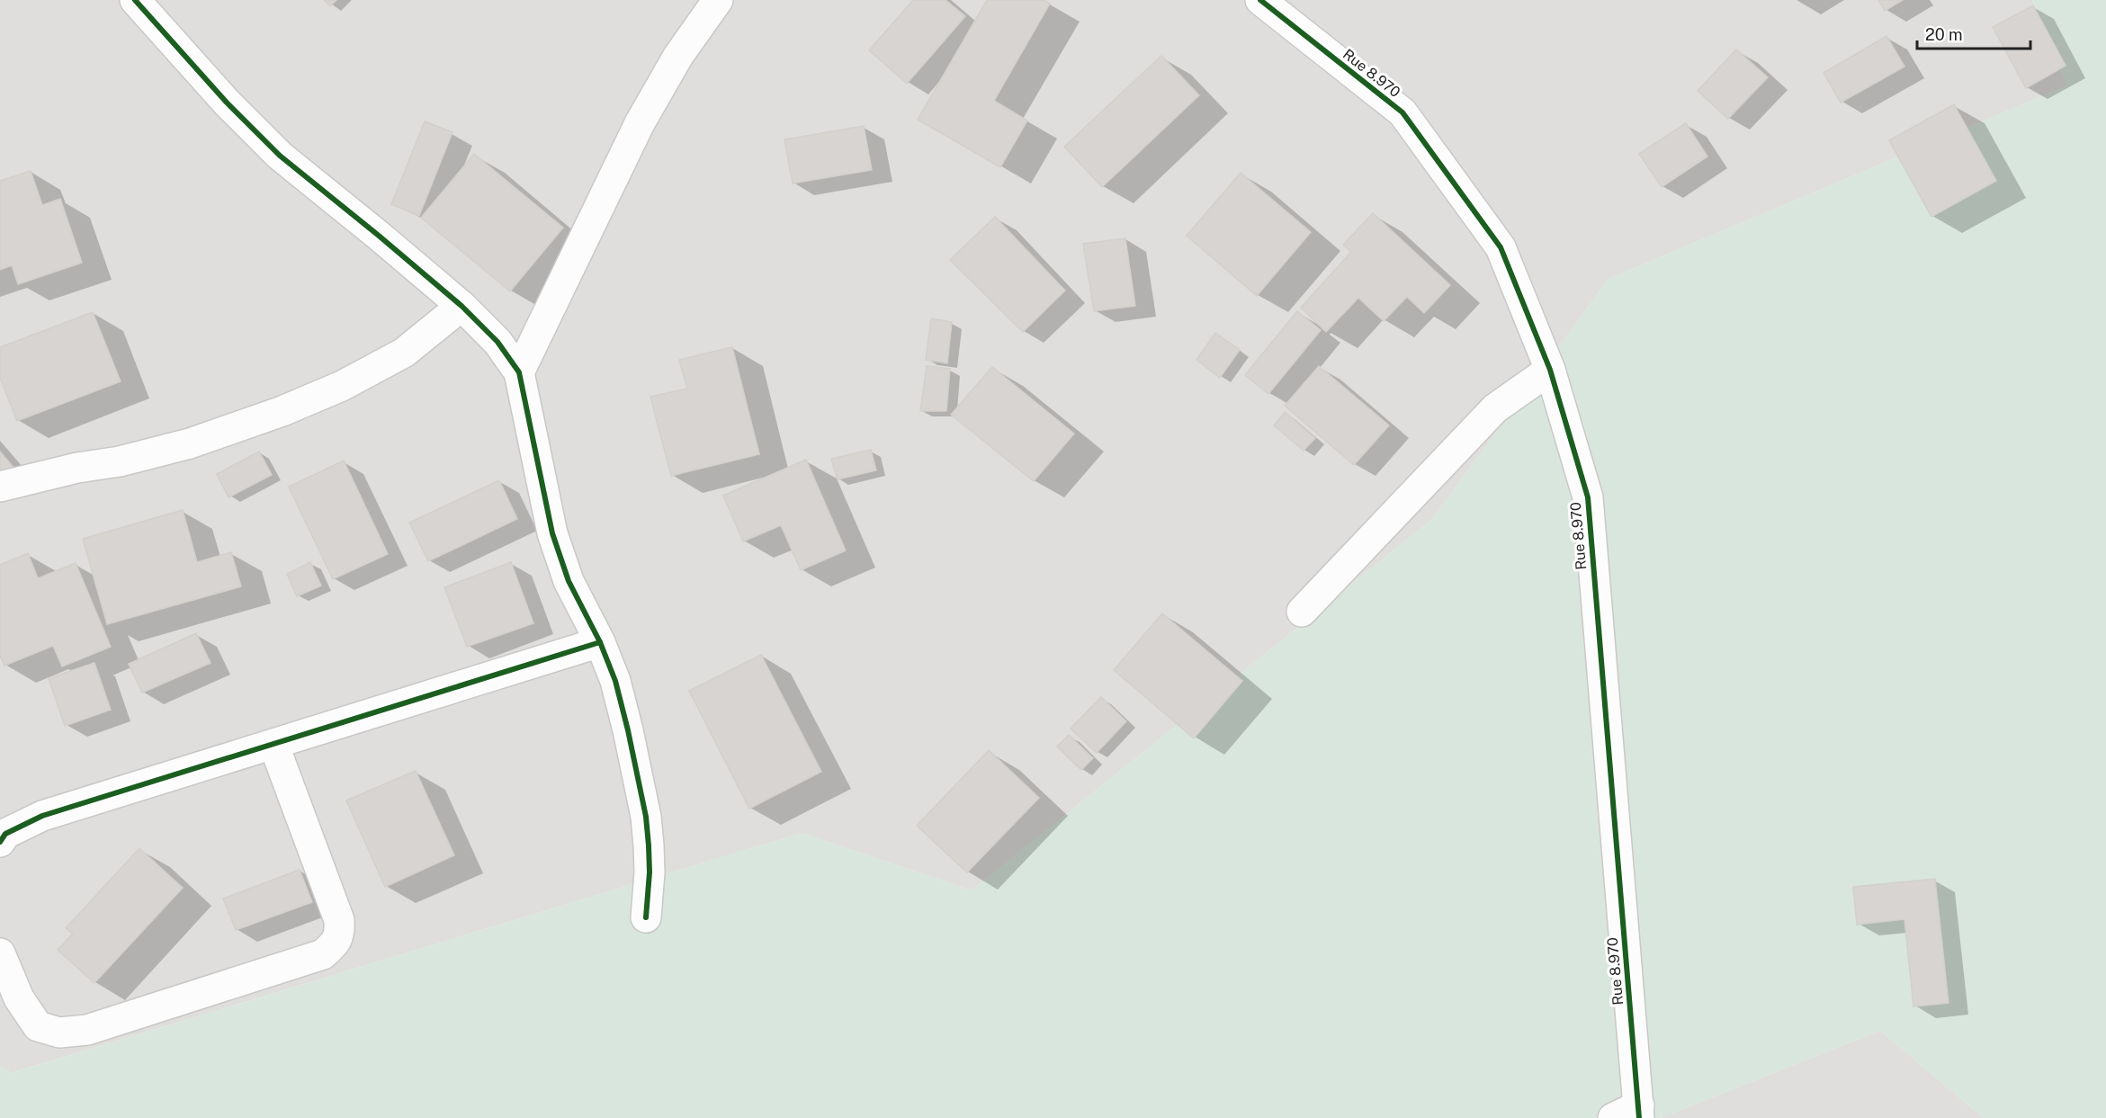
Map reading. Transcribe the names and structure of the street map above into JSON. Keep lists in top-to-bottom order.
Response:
{
  "streets": {
    "street": ["Rue 8.970"]
  },
  "scale_bar": "20 m"
}
